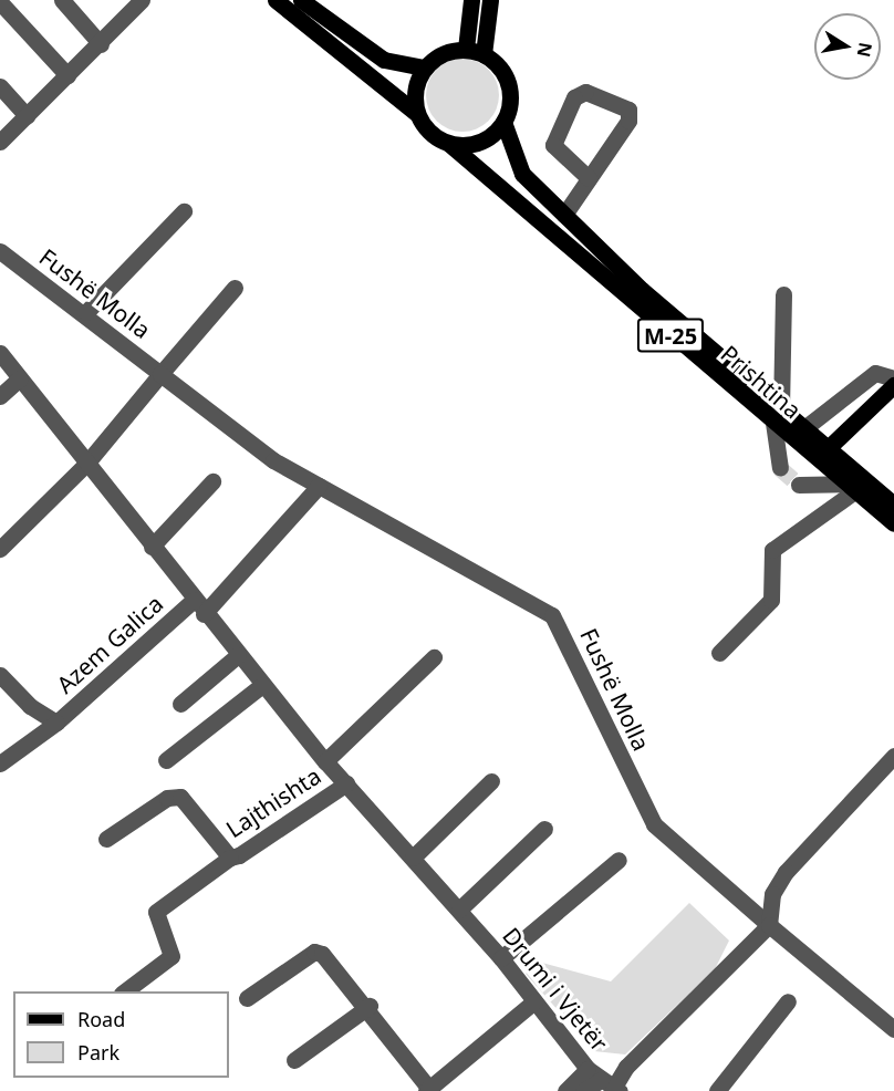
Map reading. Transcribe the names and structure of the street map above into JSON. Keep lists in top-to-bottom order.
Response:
{
  "streets": {
    "main road": ["M-25", "Prishtina"],
    "street": [
      "Fushë Molla",
      "Azem Galica",
      "Lajthishta",
      "Drumi i Vjetër"
    ]
  },
  "crossings": [
    ["M-25", "Prishtina"],
    ["Azem Galica", "Drumi i Vjetër"],
    ["Lajthishta", "Drumi i Vjetër"]
  ],
  "legend": ["Road", "Park"],
  "north": "right"
}
